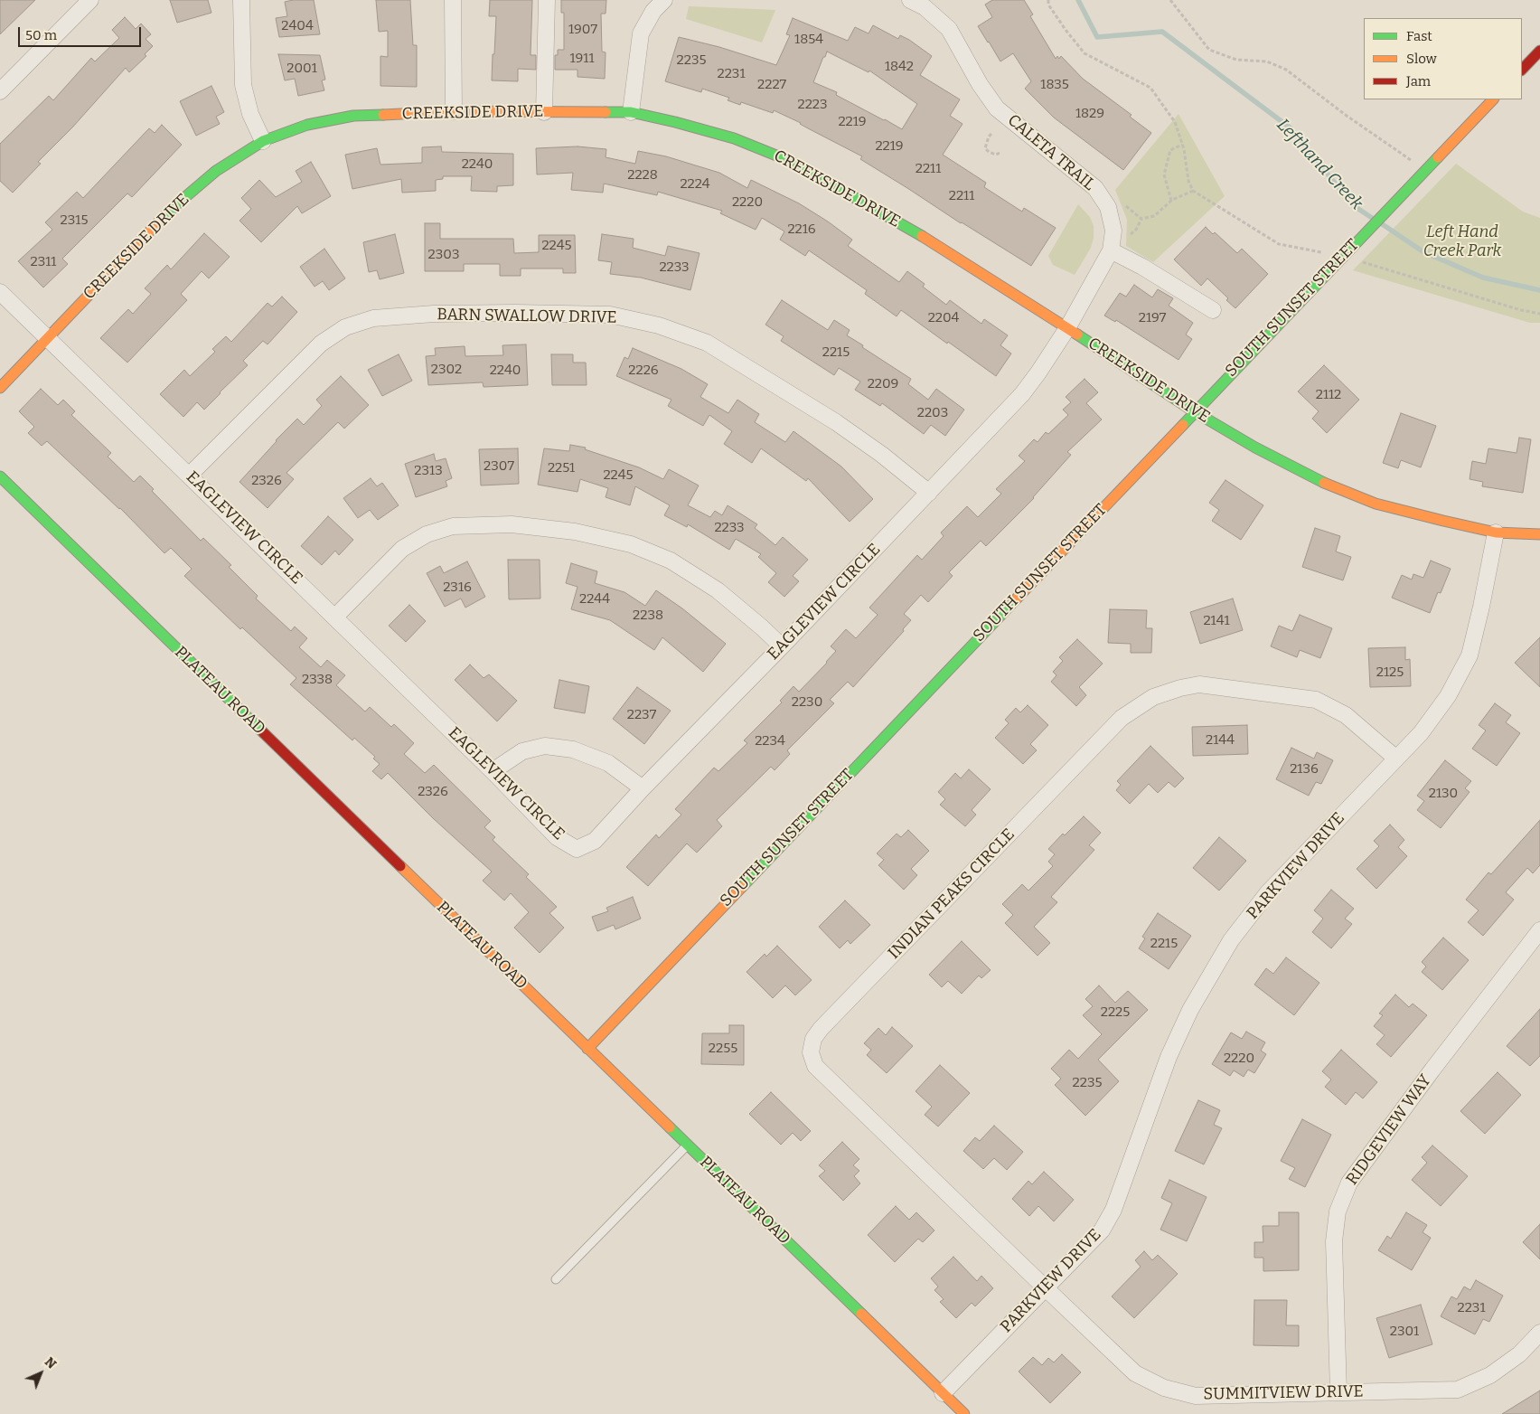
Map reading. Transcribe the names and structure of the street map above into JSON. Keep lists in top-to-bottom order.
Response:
{
  "streets": {
    "street": [
      "CREEKSIDE DRIVE",
      "CALETA TRAIL",
      "SOUTH SUNSET STREET",
      "BARN SWALLOW DRIVE",
      "EAGLEVIEW CIRCLE",
      "PLATEAU ROAD",
      "PARKVIEW DRIVE",
      "INDIAN PEAKS CIRCLE",
      "RIDGEVIEW WAY",
      "SUMMITVIEW DRIVE"
    ]
  },
  "crossings": [
    ["CREEKSIDE DRIVE", "CALETA TRAIL"],
    ["CREEKSIDE DRIVE", "SOUTH SUNSET STREET"],
    ["CREEKSIDE DRIVE", "EAGLEVIEW CIRCLE"],
    ["CREEKSIDE DRIVE", "PARKVIEW DRIVE"],
    ["CALETA TRAIL", "EAGLEVIEW CIRCLE"],
    ["SOUTH SUNSET STREET", "PLATEAU ROAD"],
    ["BARN SWALLOW DRIVE", "EAGLEVIEW CIRCLE"],
    ["PLATEAU ROAD", "PARKVIEW DRIVE"],
    ["PARKVIEW DRIVE", "INDIAN PEAKS CIRCLE"],
    ["PARKVIEW DRIVE", "SUMMITVIEW DRIVE"],
    ["INDIAN PEAKS CIRCLE", "SUMMITVIEW DRIVE"],
    ["RIDGEVIEW WAY", "SUMMITVIEW DRIVE"]
  ],
  "water": ["Lefthand Creek"],
  "parks": ["Left Hand Creek Park"],
  "house_numbers": [
    "2404",
    "1907",
    "1854",
    "1911",
    "2235",
    "1842",
    "2001",
    "2231",
    "2227",
    "1835",
    "2223",
    "1829",
    "2219",
    "2219",
    "2240",
    "2211",
    "2228",
    "2224",
    "2211",
    "2220",
    "2315",
    "2216",
    "2245",
    "2303",
    "2311",
    "2233",
    "2204",
    "2197",
    "2215",
    "2302",
    "2240",
    "2226",
    "2209",
    "2112",
    "2203",
    "2307",
    "2251",
    "2313",
    "2245",
    "2326",
    "2233",
    "2316",
    "2244",
    "2238",
    "2141",
    "2125",
    "2338",
    "2230",
    "2237",
    "2144",
    "2234",
    "2136",
    "2326",
    "2130",
    "2215",
    "2225",
    "2255",
    "2220",
    "2235",
    "2231",
    "2301"
  ],
  "legend": ["Fast", "Slow", "Jam"],
  "scale_bar": "50 m",
  "north": "top right"
}
